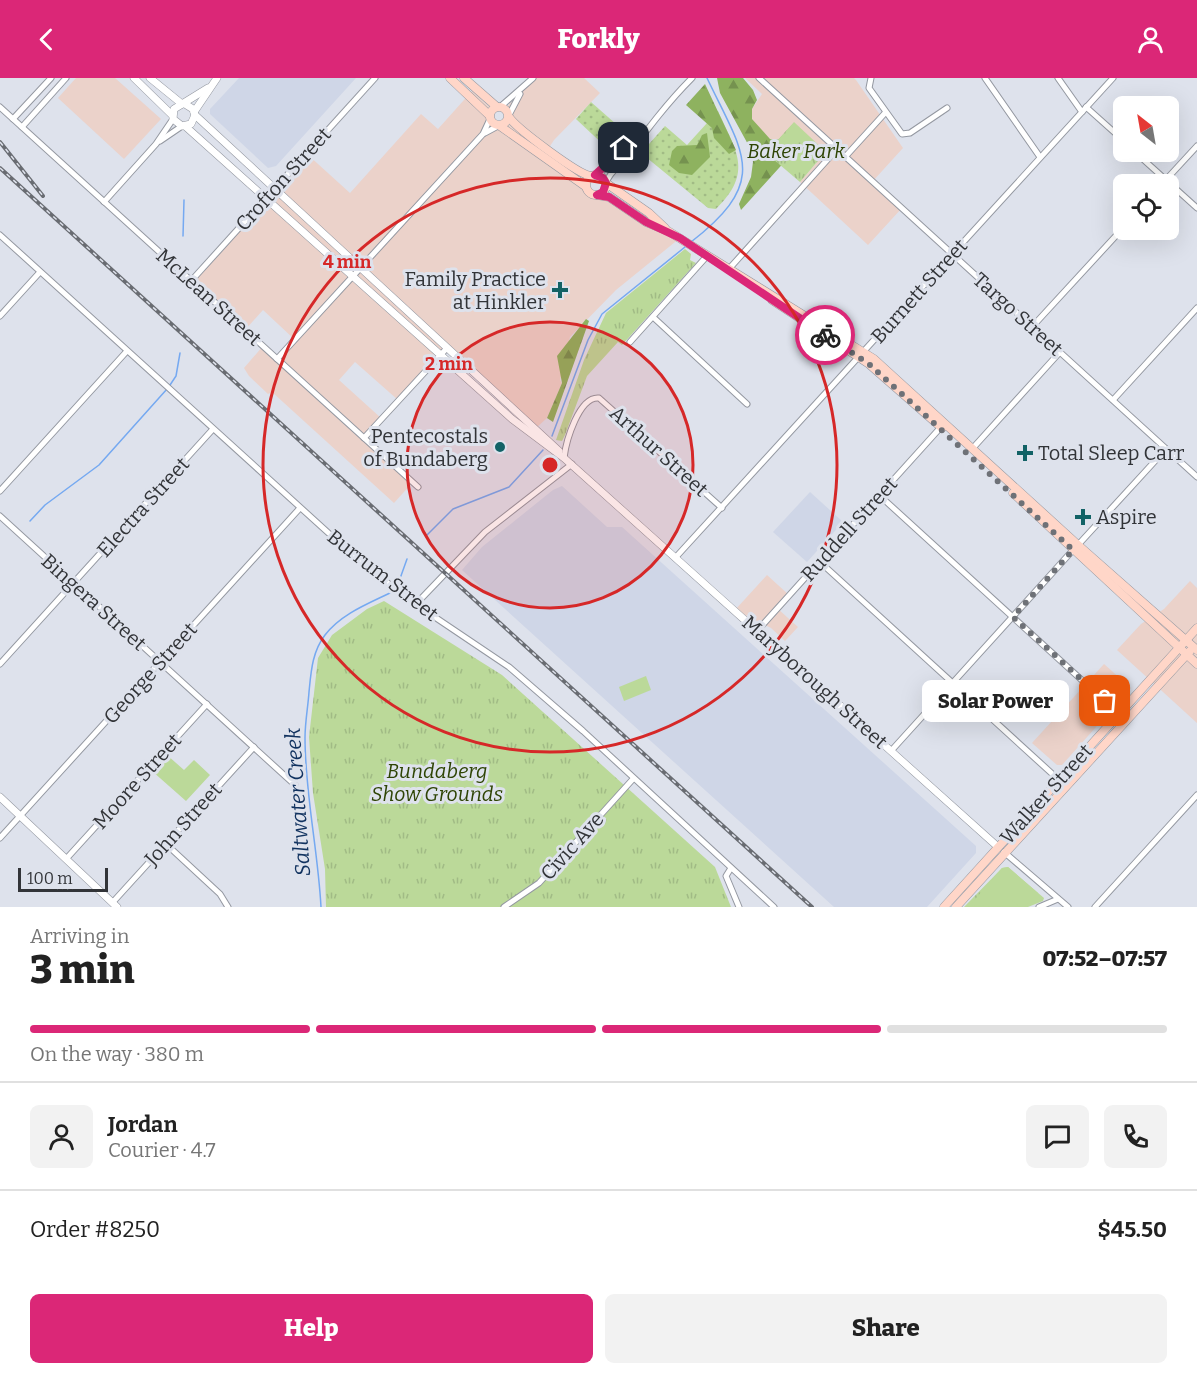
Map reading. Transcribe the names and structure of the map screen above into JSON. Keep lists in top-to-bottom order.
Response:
{
  "streets": {
    "main road": ["Walker Street"],
    "street": [
      "Crofton Street",
      "Burnett Street",
      "McLean Street",
      "Targo Street",
      "Arthur Street",
      "Electra Street",
      "Ruddell Street",
      "Burrum Street",
      "Bingera Street",
      "George Street",
      "Maryborough Street",
      "Moore Street",
      "John Street",
      "Civic Ave"
    ]
  },
  "crossings": [
    ["Crofton Street", "McLean Street"],
    ["Crofton Street", "Maryborough Street"],
    ["Burnett Street", "Targo Street"],
    ["Burnett Street", "Arthur Street"],
    ["Burnett Street", "Maryborough Street"],
    ["Arthur Street", "Maryborough Street"],
    ["Electra Street", "Burrum Street"],
    ["Electra Street", "Bingera Street"],
    ["Ruddell Street", "Maryborough Street"],
    ["Burrum Street", "George Street"],
    ["Burrum Street", "Civic Ave"],
    ["Bingera Street", "George Street"],
    ["Bingera Street", "Moore Street"],
    ["Bingera Street", "John Street"],
    ["Maryborough Street", "Walker Street"]
  ],
  "water": ["Saltwater Creek"],
  "parks": ["Baker Park", "Bundaberg Show Grounds"],
  "places": {
    "health": ["Family Practice at Hinkler", "Total Sleep Carr", "Aspire"],
    "other": ["Pentecostals of Bundaberg", "Solar Power"]
  },
  "scale_bar": "100 m",
  "north": "top left",
  "page": {
    "header": "Forkly",
    "bubble": "Solar Power",
    "scale": "100 m",
    "heading": ["3 min", "Arriving in", "07:52–07:57"],
    "panel": [
      "Jordan",
      "Courier · 4.7",
      "Order #8250",
      "$45.50"
    ],
    "bar": "On the way · 380 m",
    "buttons": ["Help", "Share"]
  },
  "rings": ["4 min", "2 min"]
}
